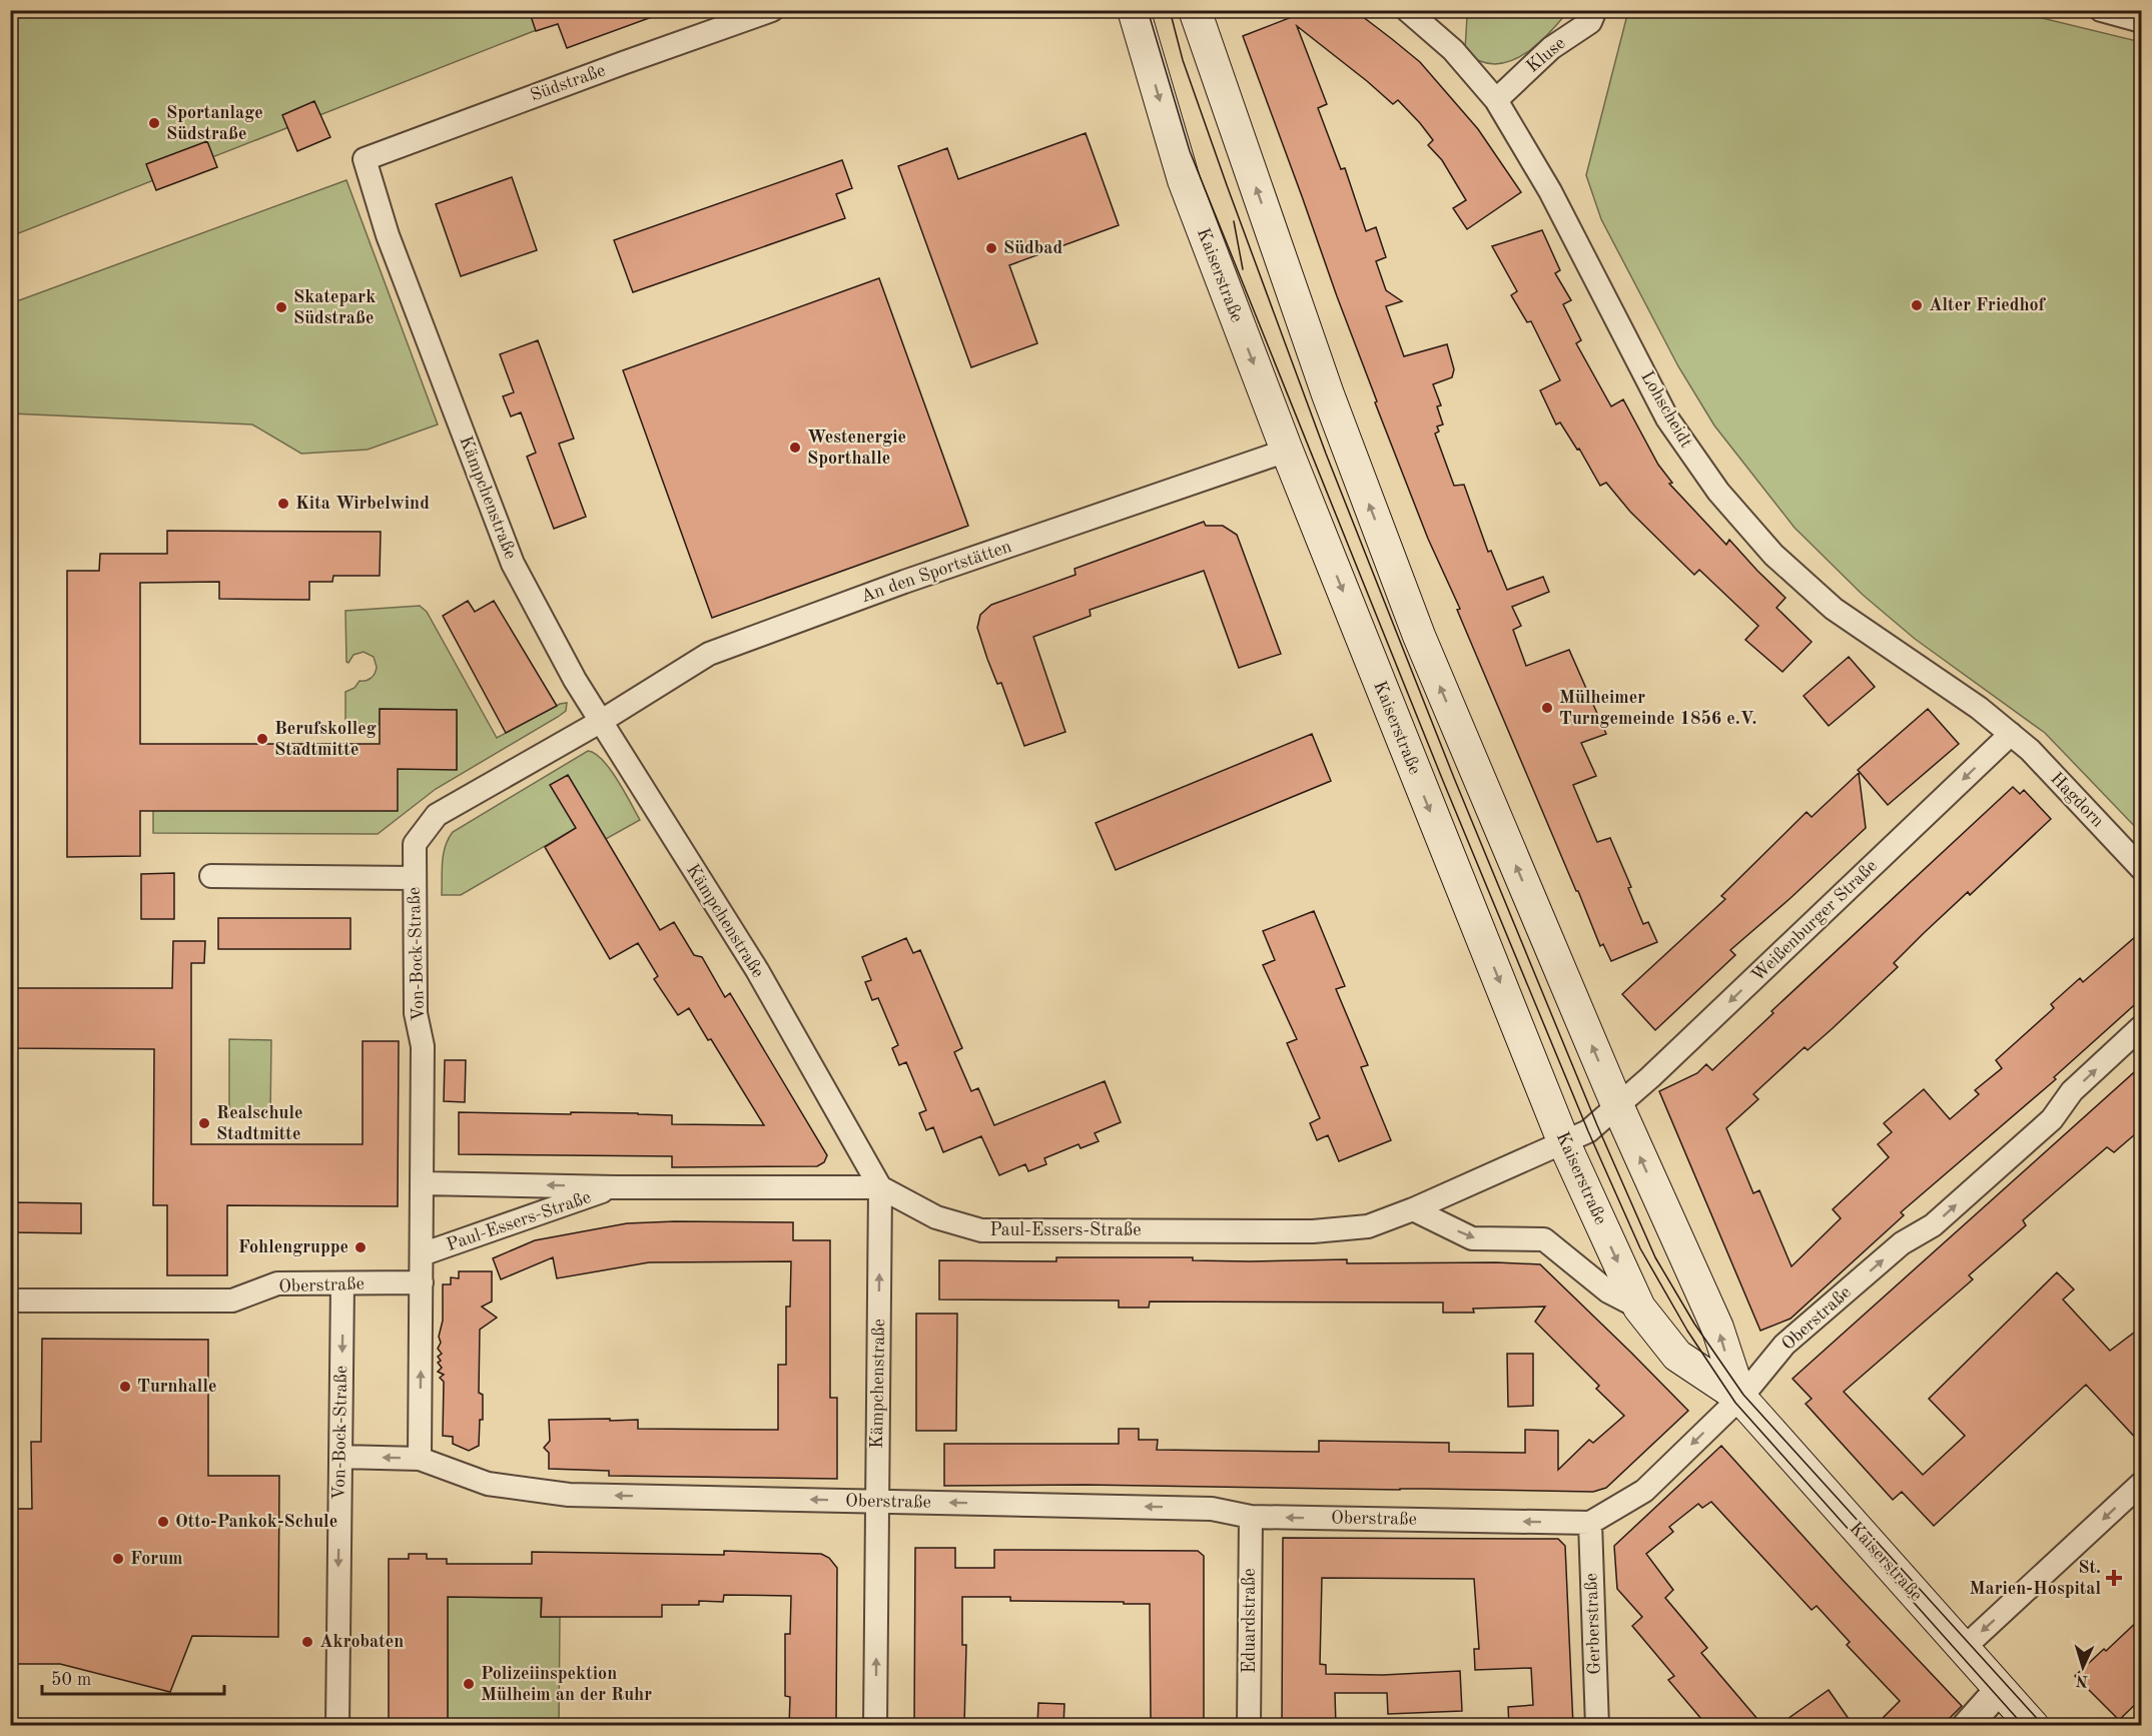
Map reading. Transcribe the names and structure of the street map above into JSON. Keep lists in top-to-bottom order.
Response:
{
  "streets": {
    "main road": ["Kaiserstraße"],
    "street": [
      "Kluse",
      "Südstraße",
      "Lohscheidt",
      "Kämpchenstraße",
      "An den Sportstätten",
      "Hagdorn",
      "Weißenburger Straße",
      "Von-Bock-Straße",
      "Paul-Essers-Straße",
      "Oberstraße",
      "Eduardstraße",
      "Gerberstraße"
    ]
  },
  "crossings": [
    ["Kluse", "Lohscheidt"],
    ["Südstraße", "Kämpchenstraße"],
    ["Kaiserstraße", "An den Sportstätten"],
    ["Kaiserstraße", "Weißenburger Straße"],
    ["Kaiserstraße", "Paul-Essers-Straße"],
    ["Kaiserstraße", "Oberstraße"],
    ["Lohscheidt", "Hagdorn"],
    ["Lohscheidt", "Weißenburger Straße"],
    ["Kämpchenstraße", "An den Sportstätten"],
    ["Kämpchenstraße", "Von-Bock-Straße"],
    ["Kämpchenstraße", "Paul-Essers-Straße"],
    ["Kämpchenstraße", "Oberstraße"],
    ["An den Sportstätten", "Von-Bock-Straße"],
    ["Hagdorn", "Weißenburger Straße"],
    ["Weißenburger Straße", "Paul-Essers-Straße"],
    ["Von-Bock-Straße", "Paul-Essers-Straße"],
    ["Von-Bock-Straße", "Oberstraße"],
    ["Oberstraße", "Eduardstraße"],
    ["Oberstraße", "Gerberstraße"]
  ],
  "one_way": ["Weißenburger Straße"],
  "places": {
    "other": [
      "Sportanlage Südstraße",
      "Südbad",
      "Alter Friedhof",
      "Skatepark Südstraße",
      "Westenergie Sporthalle",
      "Kita Wirbelwind",
      "Mülheimer Turngemeinde 1856 e.V.",
      "Berufskolleg Stadtmitte",
      "Realschule Stadtmitte",
      "Fohlengruppe",
      "Turnhalle",
      "Otto-Pankok-Schule",
      "Forum",
      "Akrobaten",
      "Polizeiinspektion Mülheim an der Ruhr"
    ],
    "health": ["St. Marien-Hospital"]
  },
  "scale_bar": "50 m",
  "north": "bottom"
}
